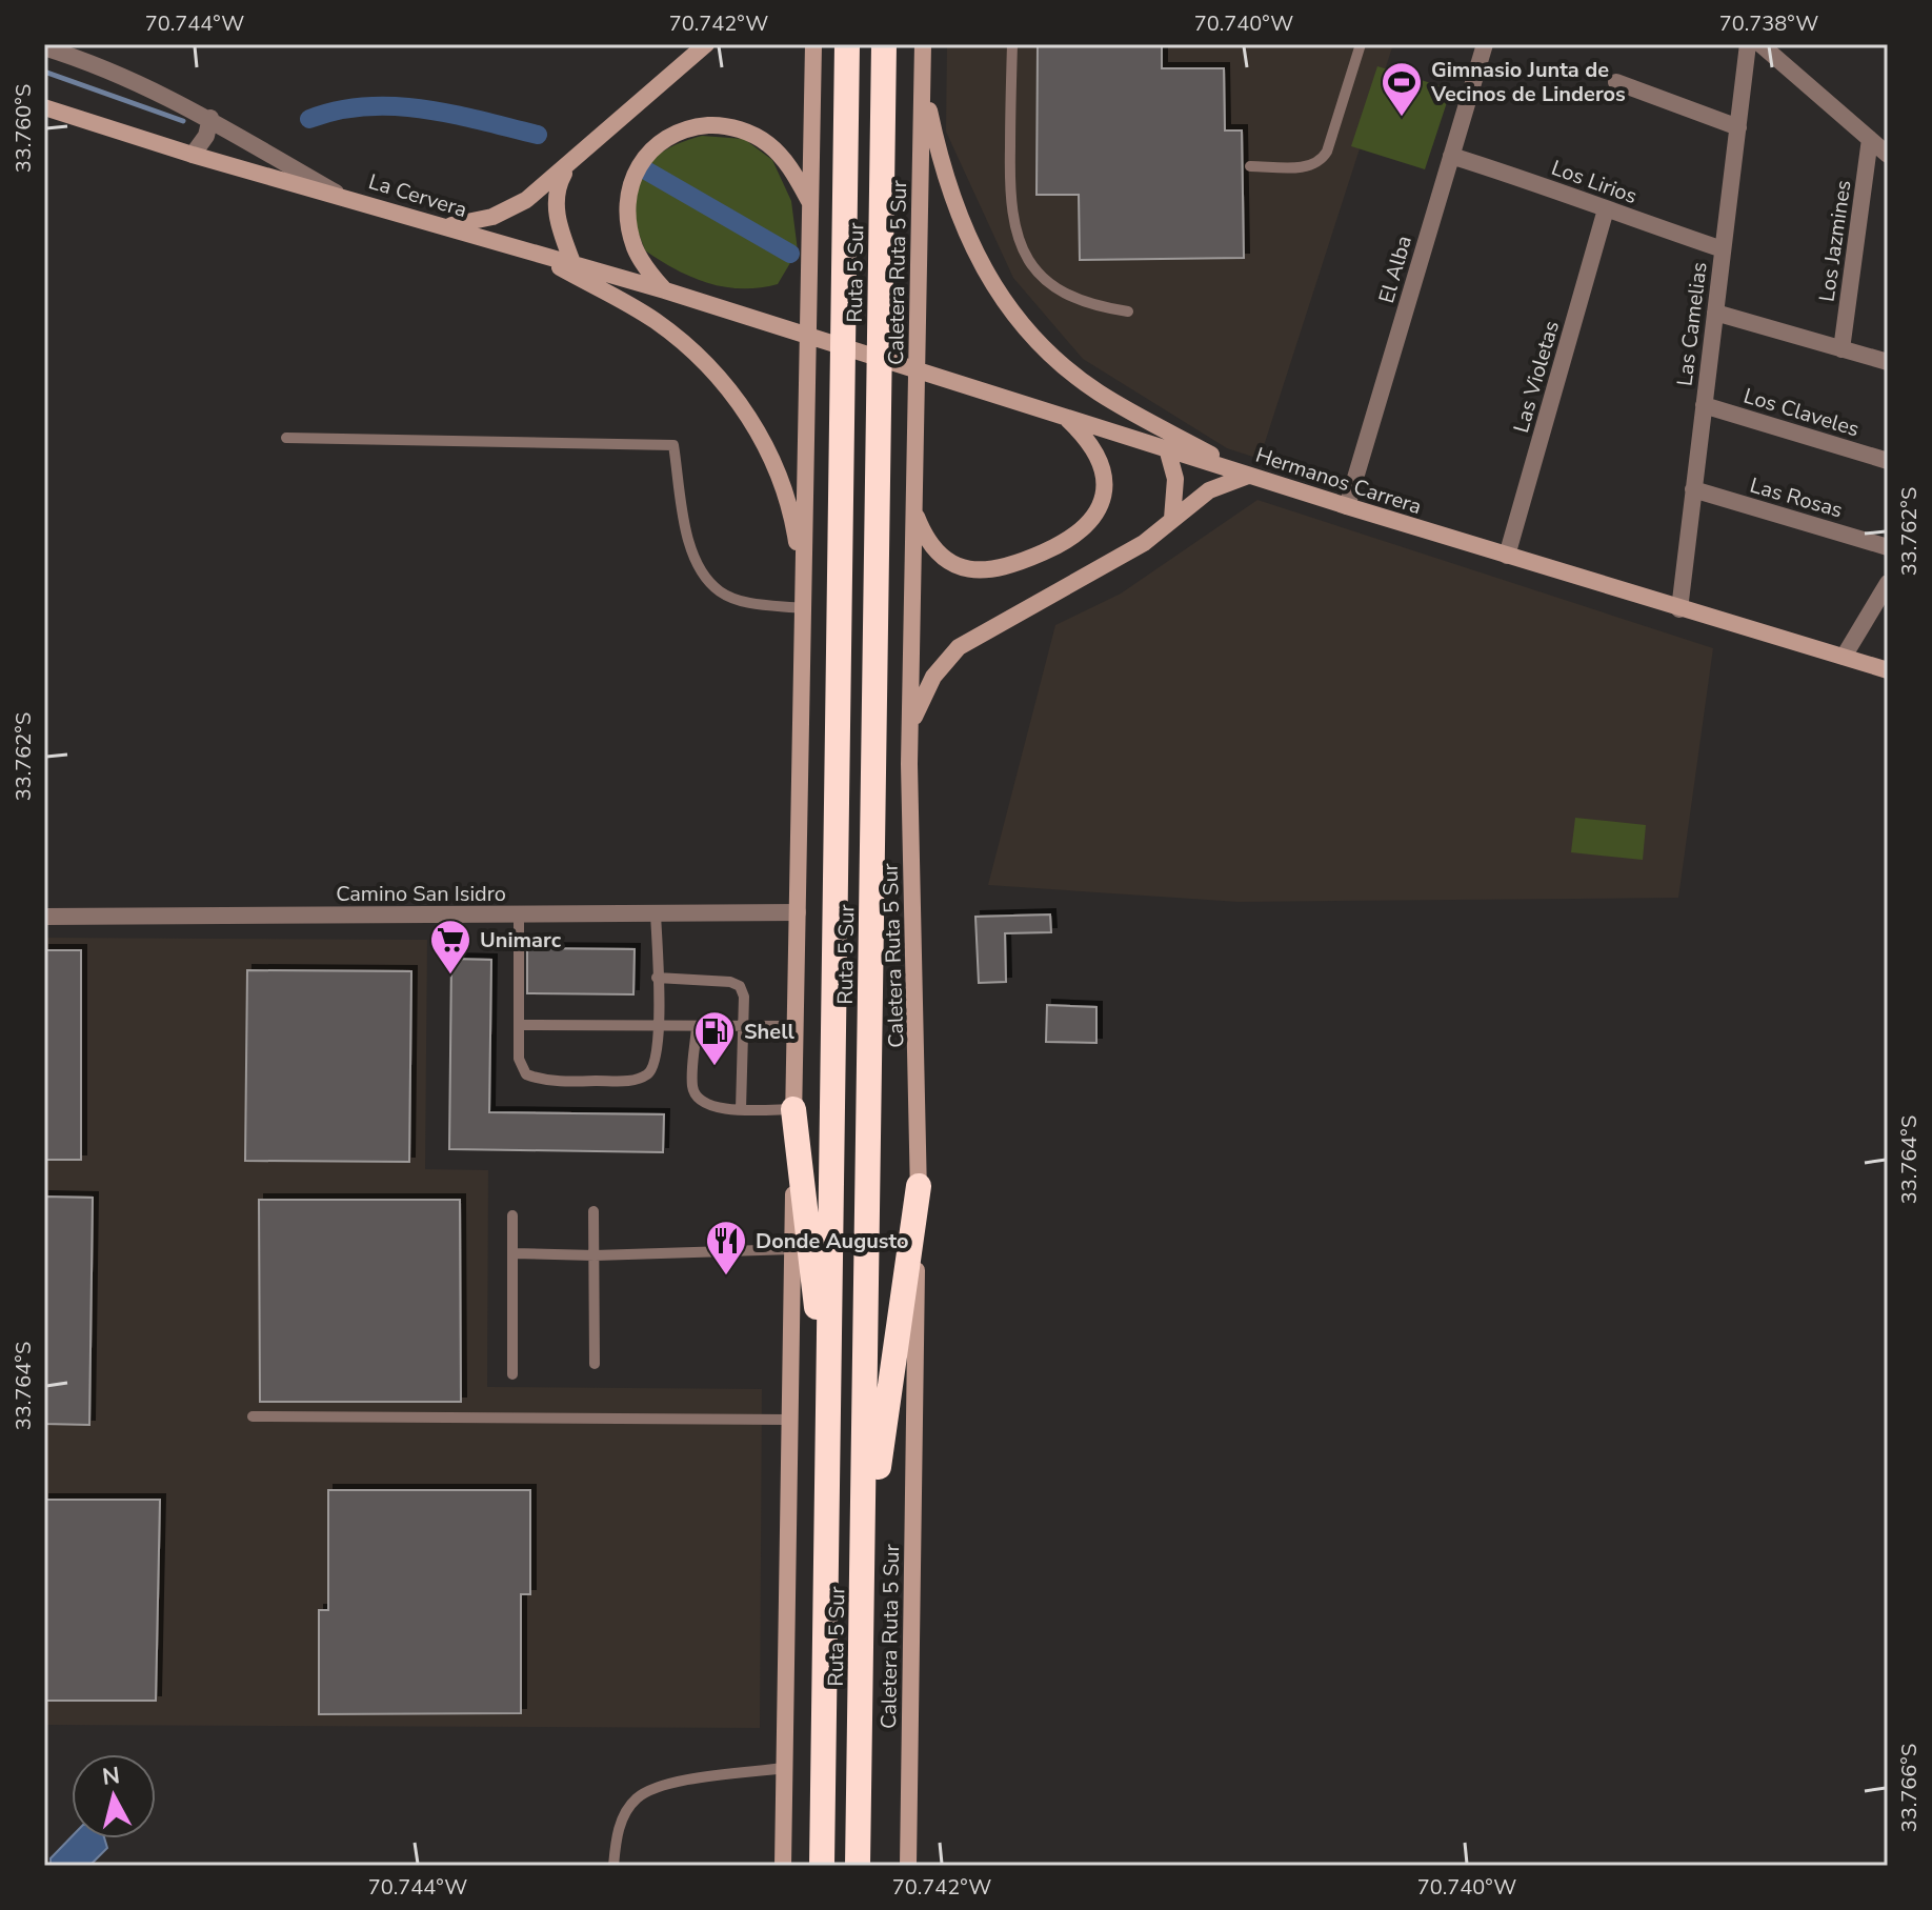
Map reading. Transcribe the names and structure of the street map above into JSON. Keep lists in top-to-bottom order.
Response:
{
  "streets": {
    "highway": ["Ruta 5 Sur"],
    "main road": ["La Cervera", "Caletera Ruta 5 Sur", "Hermanos Carrera"],
    "street": [
      "Los Lirios",
      "Los Jazmines",
      "El Alba",
      "Las Camelias",
      "Las Violetas",
      "Los Claveles",
      "Las Rosas",
      "Camino San Isidro"
    ]
  },
  "crossings": [
    ["Los Lirios", "El Alba"],
    ["Los Lirios", "Las Camelias"],
    ["Los Lirios", "Las Violetas"],
    ["La Cervera", "Hermanos Carrera"],
    ["El Alba", "Hermanos Carrera"],
    ["Las Camelias", "Los Claveles"],
    ["Las Camelias", "Hermanos Carrera"],
    ["Las Camelias", "Las Rosas"],
    ["Las Violetas", "Hermanos Carrera"]
  ],
  "places": {
    "sports": ["Gimnasio Junta de Vecinos de Linderos"],
    "supermarket": ["Unimarc"],
    "fuel station": ["Shell"],
    "restaurant": ["Donde Augusto"]
  },
  "north": "top",
  "coordinates": [
    "70.744°W",
    "70.742°W",
    "70.740°W",
    "70.738°W",
    "33.760°S",
    "33.762°S",
    "33.764°S",
    "33.766°S"
  ]
}
